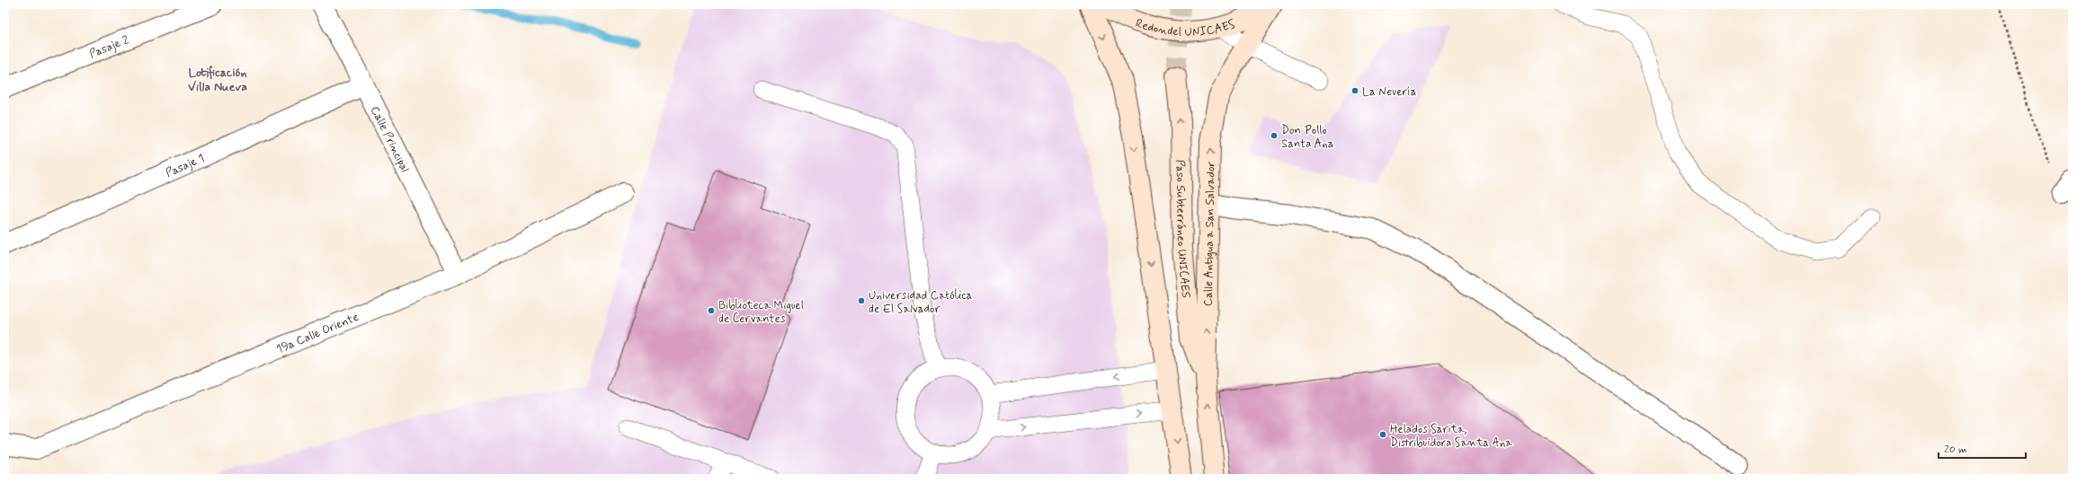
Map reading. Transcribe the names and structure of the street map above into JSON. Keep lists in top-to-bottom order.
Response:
{
  "streets": {
    "main road": ["Redondel UNICAES", "Paso Subterráneo UNICAES", "Calle Antigua a San Salvador"],
    "street": [
      "Pasaje 2",
      "Calle Principal",
      "Pasaje 1",
      "19a Calle Oriente"
    ]
  },
  "crossings": [
    ["Calle Principal", "Pasaje 1"],
    ["Calle Principal", "19a Calle Oriente"],
    ["Paso Subterráneo UNICAES", "Calle Antigua a San Salvador"]
  ],
  "districts": ["Lotificación Villa Nueva"],
  "places": [
    "La Nevería",
    "Don Pollo Santa Ana",
    "Universidad Católica de El Salvador",
    "Biblioteca Miguel de Cervantes",
    "Helados Sarita, Distribuidora Santa Ana"
  ],
  "scale_bar": "20 m"
}
